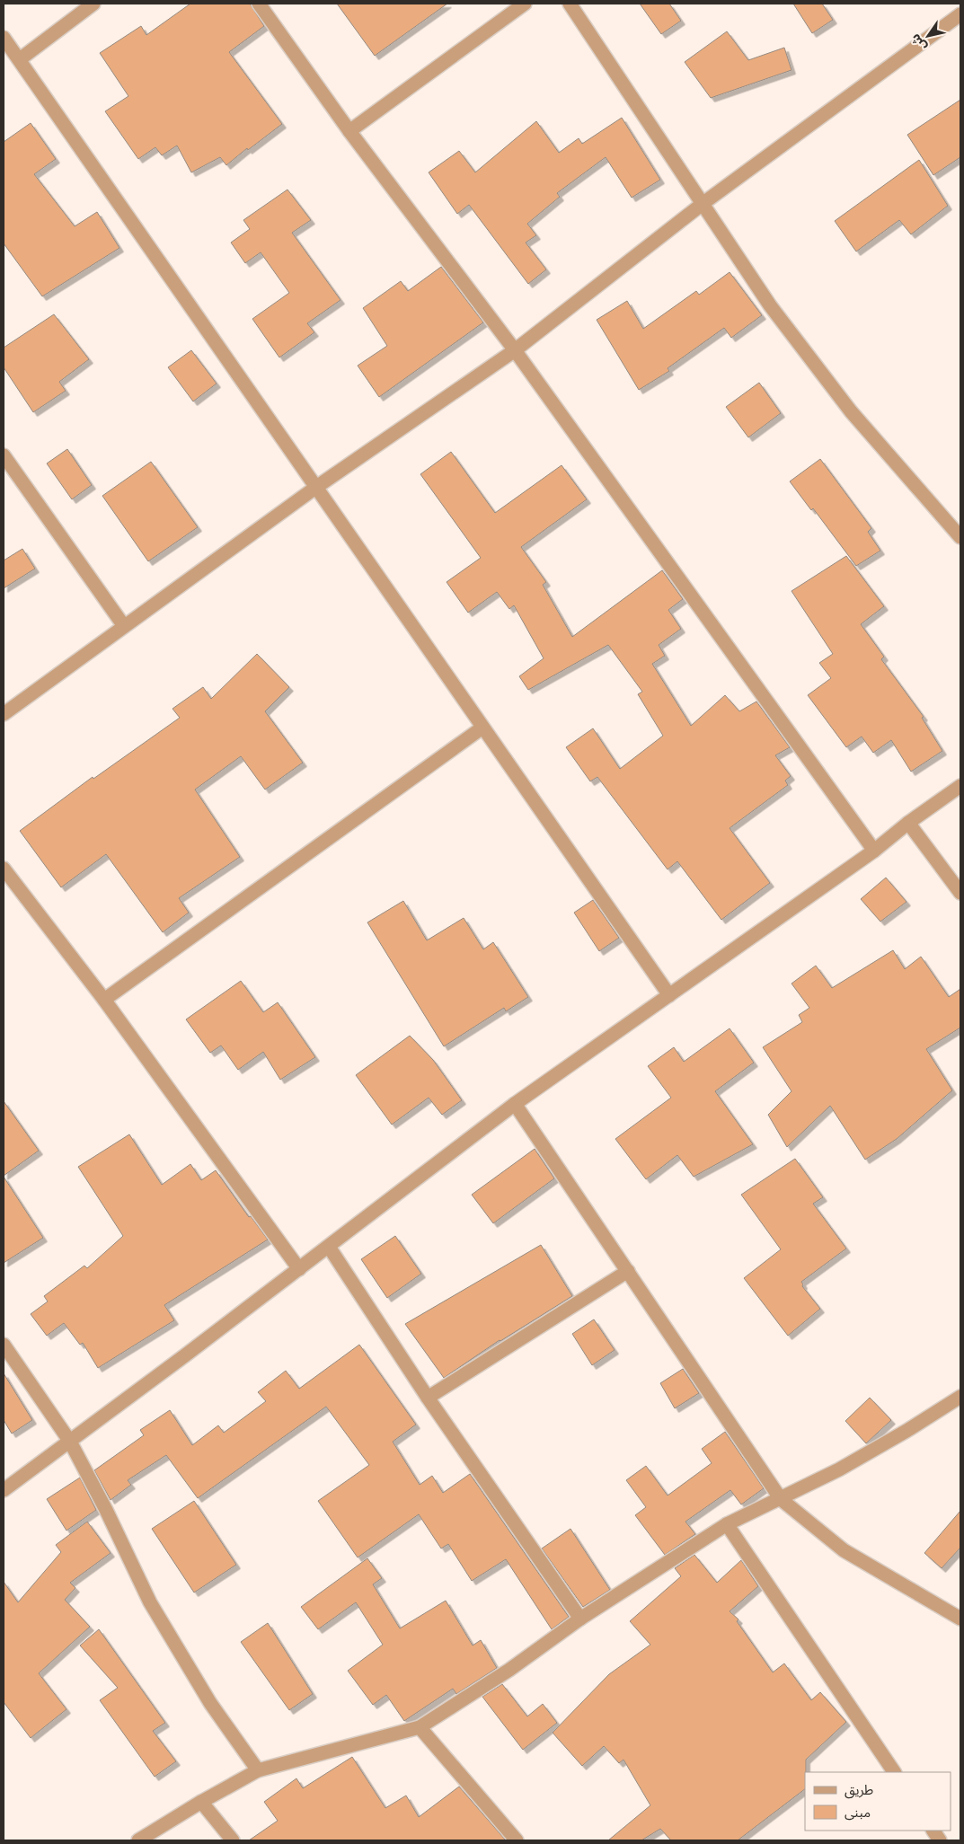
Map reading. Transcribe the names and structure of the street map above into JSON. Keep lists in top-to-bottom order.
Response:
{
  "legend": ["طريق", "مبنى"],
  "north": "bottom left"
}
